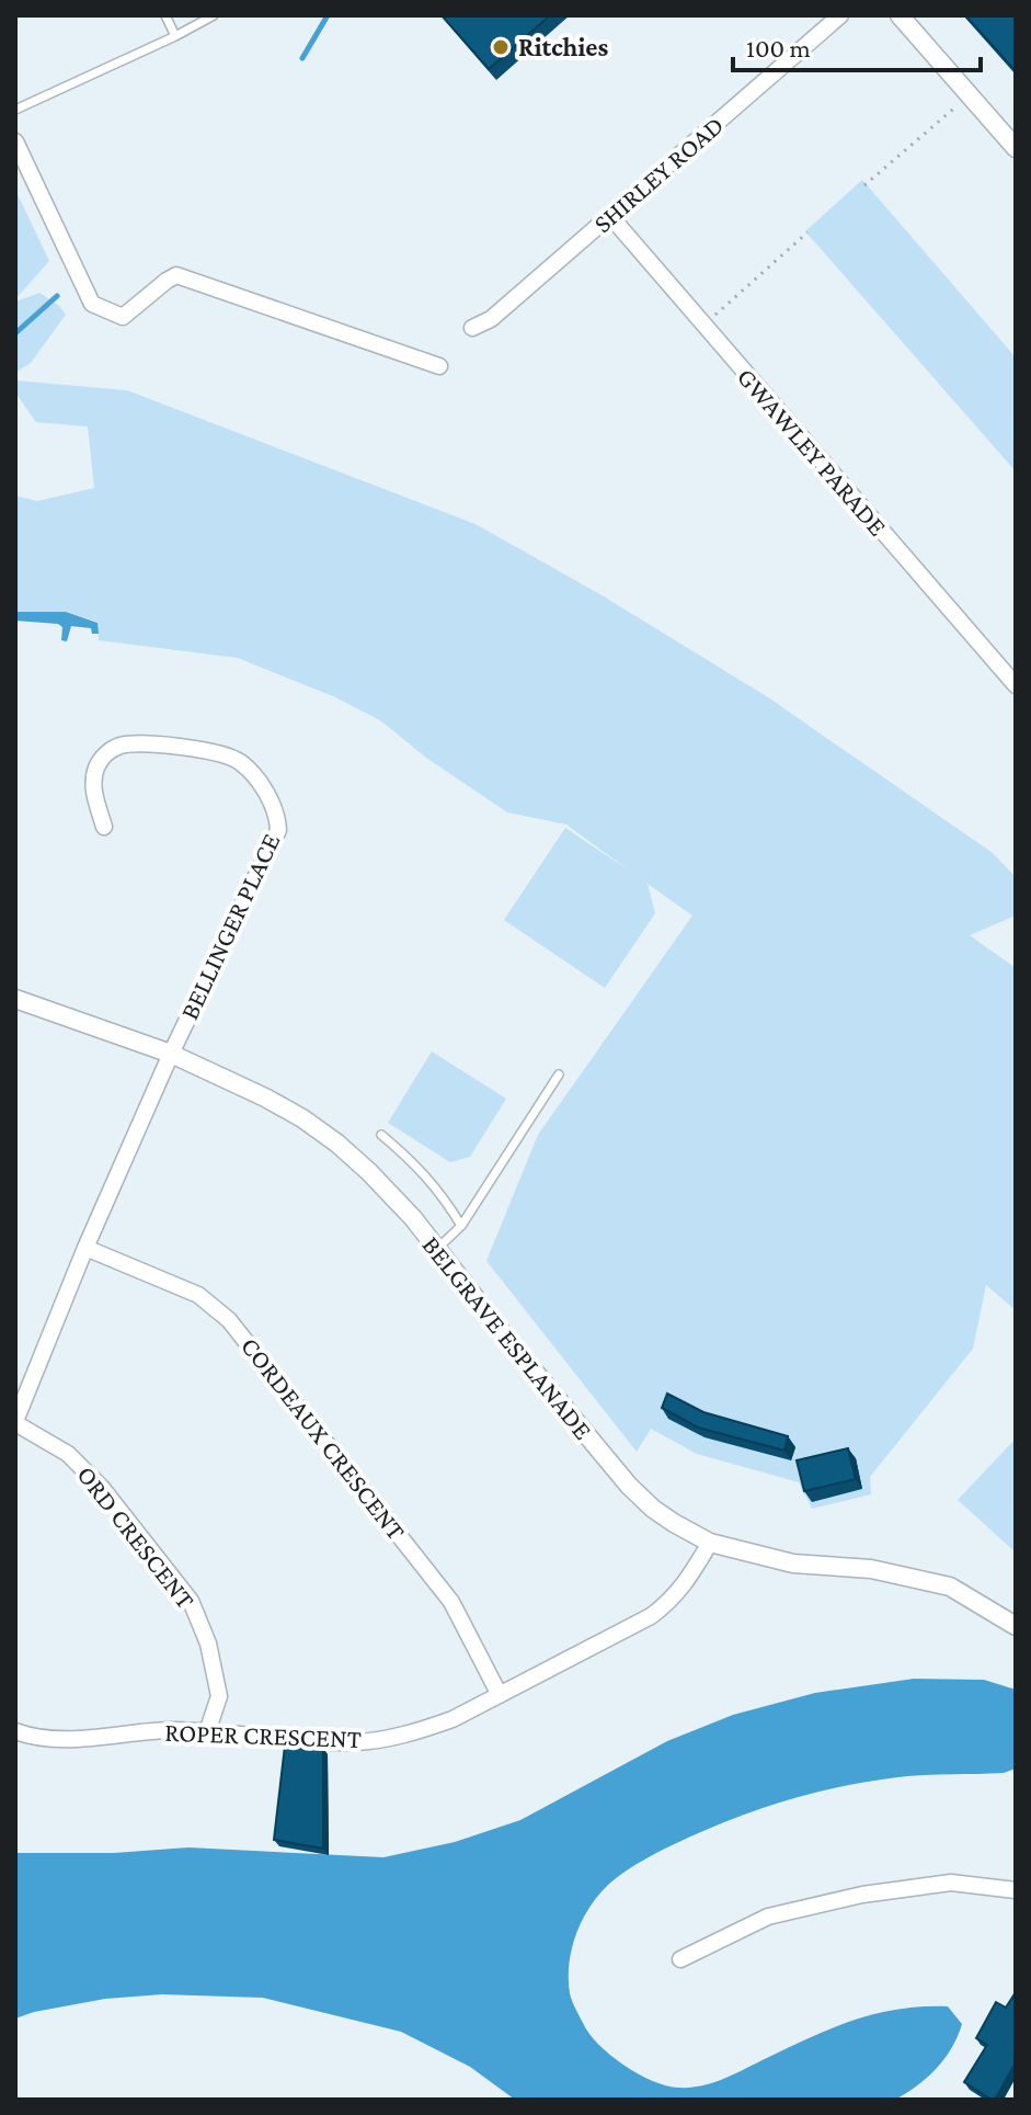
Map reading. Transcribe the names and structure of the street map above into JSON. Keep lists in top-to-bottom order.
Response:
{
  "streets": {
    "street": [
      "SHIRLEY ROAD",
      "GWAWLEY PARADE",
      "BELLINGER PLACE",
      "BELGRAVE ESPLANADE",
      "CORDEAUX CRESCENT",
      "ORD CRESCENT",
      "ROPER CRESCENT"
    ]
  },
  "crossings": [
    ["SHIRLEY ROAD", "GWAWLEY PARADE"],
    ["BELLINGER PLACE", "BELGRAVE ESPLANADE"],
    ["BELGRAVE ESPLANADE", "ROPER CRESCENT"],
    ["CORDEAUX CRESCENT", "ROPER CRESCENT"],
    ["ORD CRESCENT", "ROPER CRESCENT"]
  ],
  "places": ["Ritchies"],
  "scale_bar": "100 m"
}
